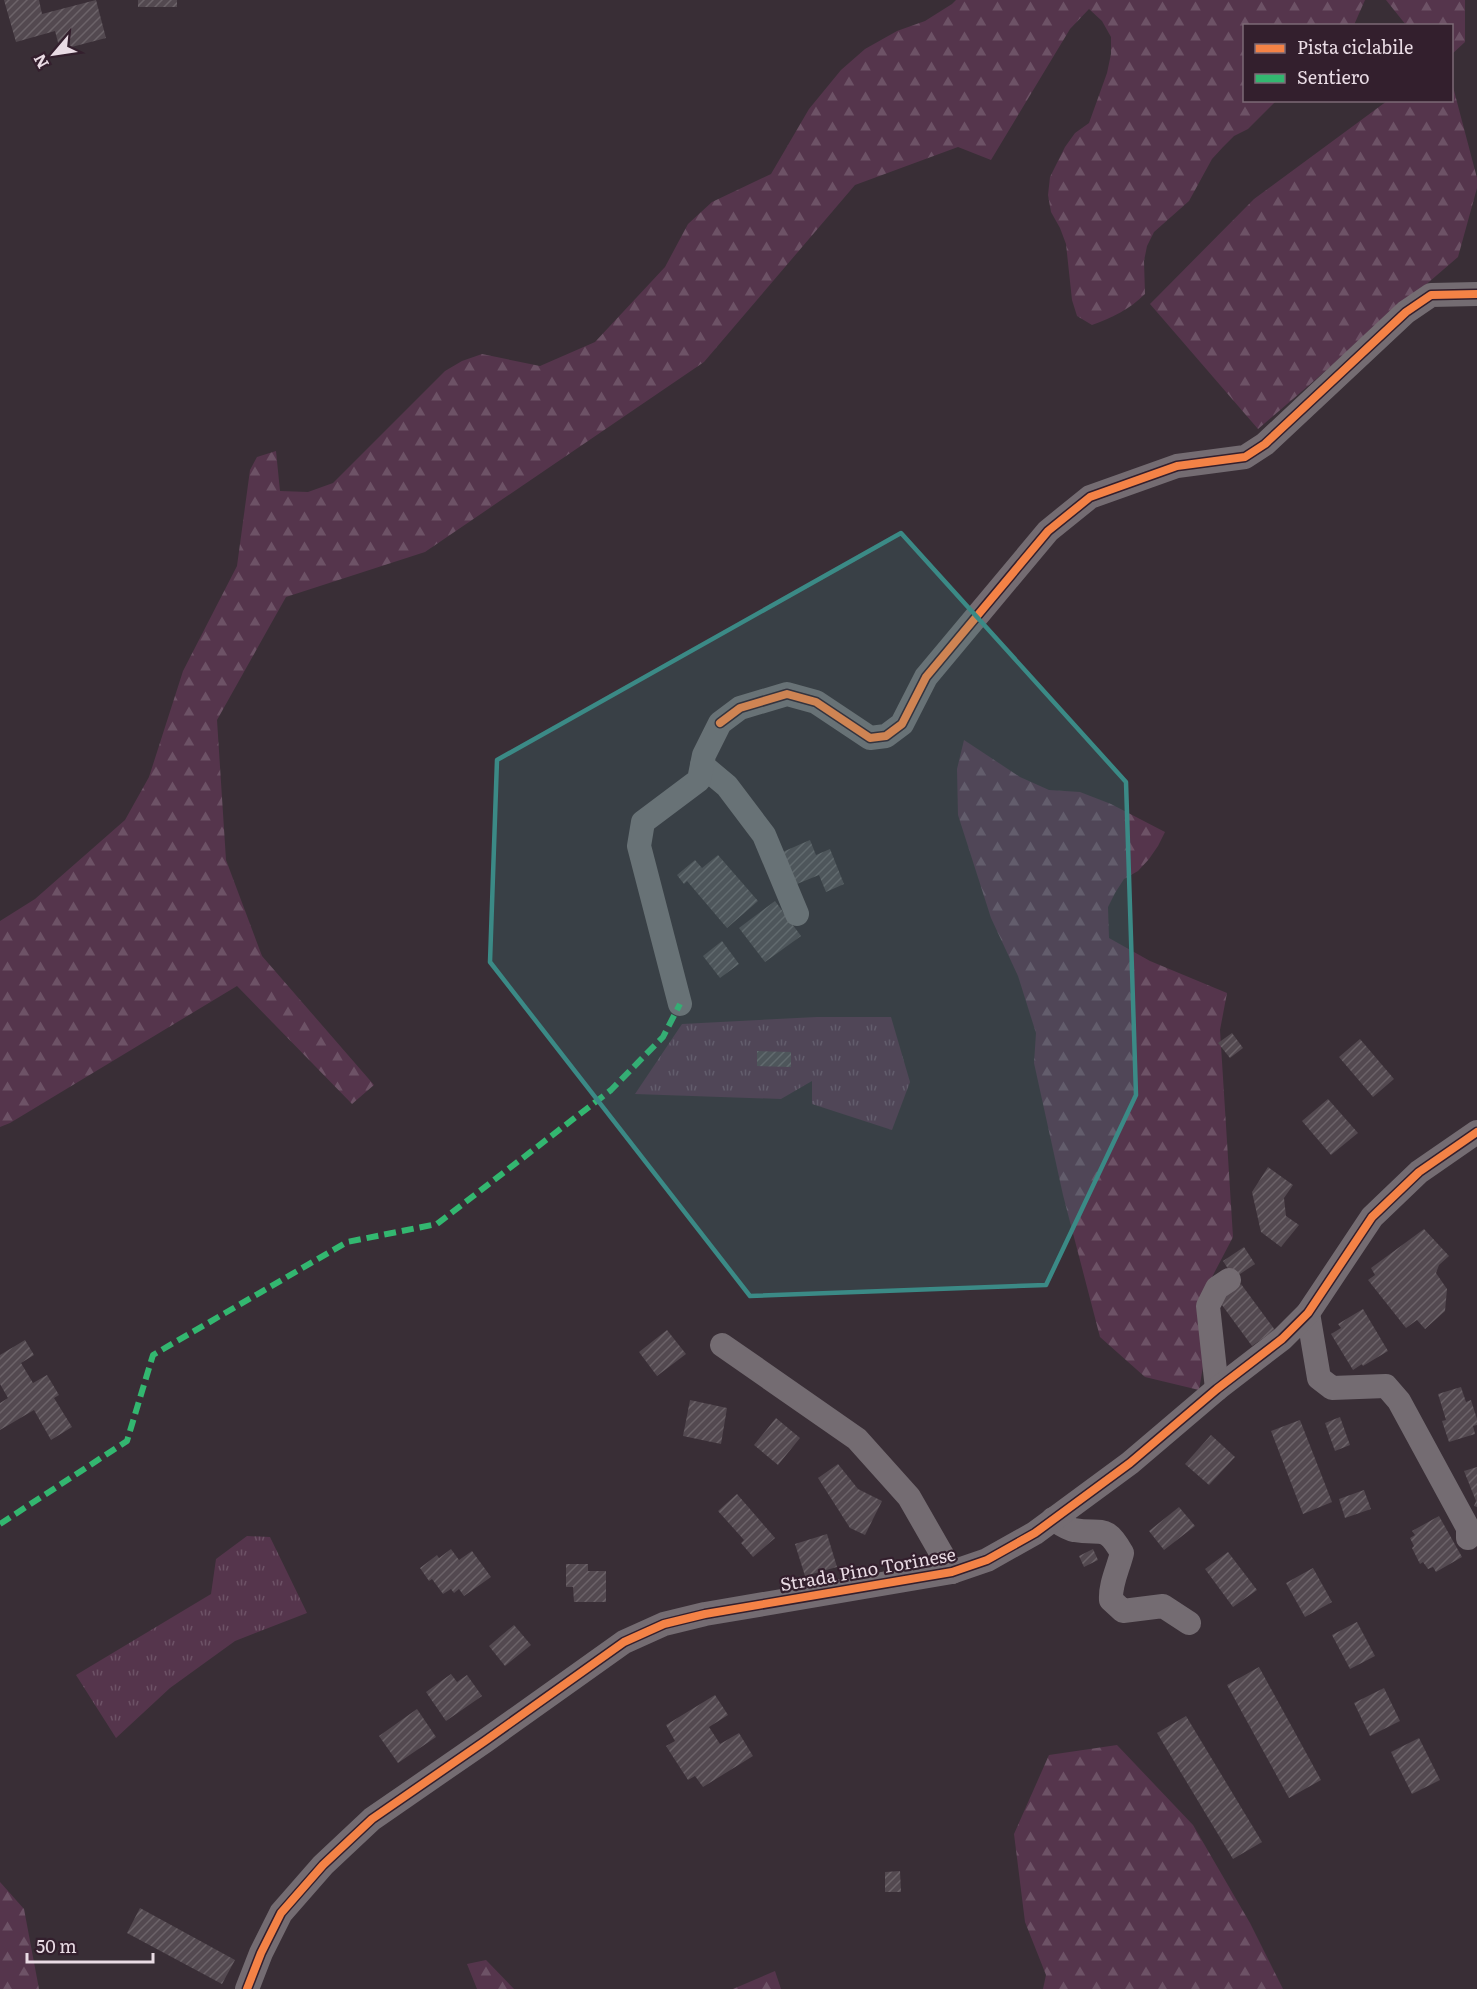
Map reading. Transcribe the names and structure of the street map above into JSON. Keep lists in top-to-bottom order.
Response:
{
  "streets": {
    "street": ["Strada Pino Torinese"]
  },
  "legend": ["Pista ciclabile", "Sentiero"],
  "scale_bar": "50 m",
  "north": "bottom left"
}
